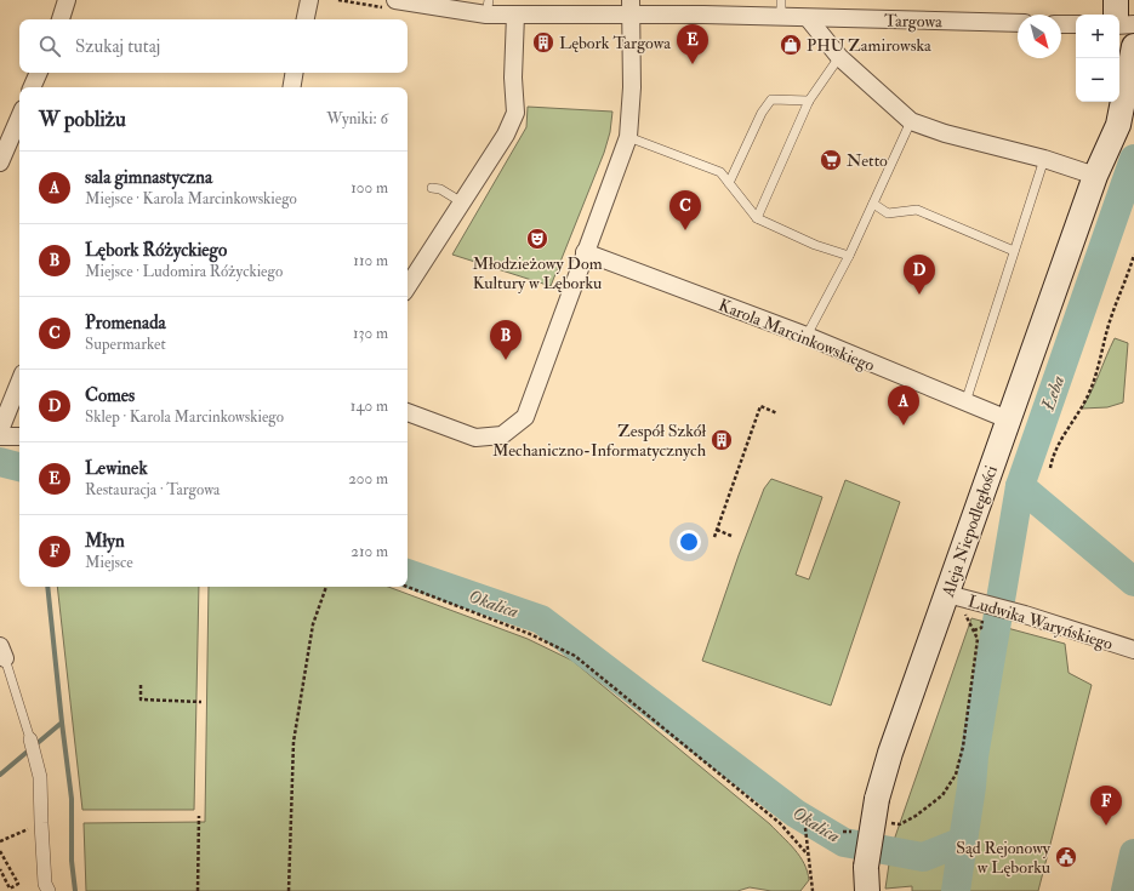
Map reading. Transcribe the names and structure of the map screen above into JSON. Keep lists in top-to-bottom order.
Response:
{
  "streets": {
    "main road": ["Aleja Niepodległości"],
    "street": ["Targowa", "Karola Marcinkowskiego", "Ludwika Waryńskiego"]
  },
  "crossings": [
    ["Karola Marcinkowskiego", "Aleja Niepodległości"],
    ["Aleja Niepodległości", "Ludwika Waryńskiego"]
  ],
  "water": ["Łeba", "Okalica"],
  "places": {
    "building": ["Lębork Targowa", "Zespół Szkół Mechaniczno-Informatycznych"],
    "shop": ["PHU Zamirowska"],
    "supermarket": ["Netto"],
    "theatre": ["Młodzieżowy Dom Kultury w Lęborku"],
    "public building": ["Sąd Rejonowy w Lęborku"]
  },
  "north": "bottom right",
  "page": {
    "map_buttons": ["+", "−"],
    "search": "Szukaj tutaj",
    "pins": [
      "E",
      "C",
      "D",
      "B",
      "A",
      "F"
    ],
    "heading": ["W pobliżu", "Wyniki: 6"],
    "list": [
      {
        "mark": "A",
        "name": "sala gimnastyczna",
        "note": "Miejsce · Karola Marcinkowskiego",
        "value": "100 m"
      },
      {
        "mark": "B",
        "name": "Lębork Różyckiego",
        "note": "Miejsce · Ludomira Różyckiego",
        "value": "110 m"
      },
      {
        "mark": "C",
        "name": "Promenada",
        "note": "Supermarket",
        "value": "130 m"
      },
      {
        "mark": "D",
        "name": "Comes",
        "note": "Sklep · Karola Marcinkowskiego",
        "value": "140 m"
      },
      {
        "mark": "E",
        "name": "Lewinek",
        "note": "Restauracja · Targowa",
        "value": "200 m"
      },
      {
        "mark": "F",
        "name": "Młyn",
        "note": "Miejsce",
        "value": "210 m"
      }
    ]
  }
}
